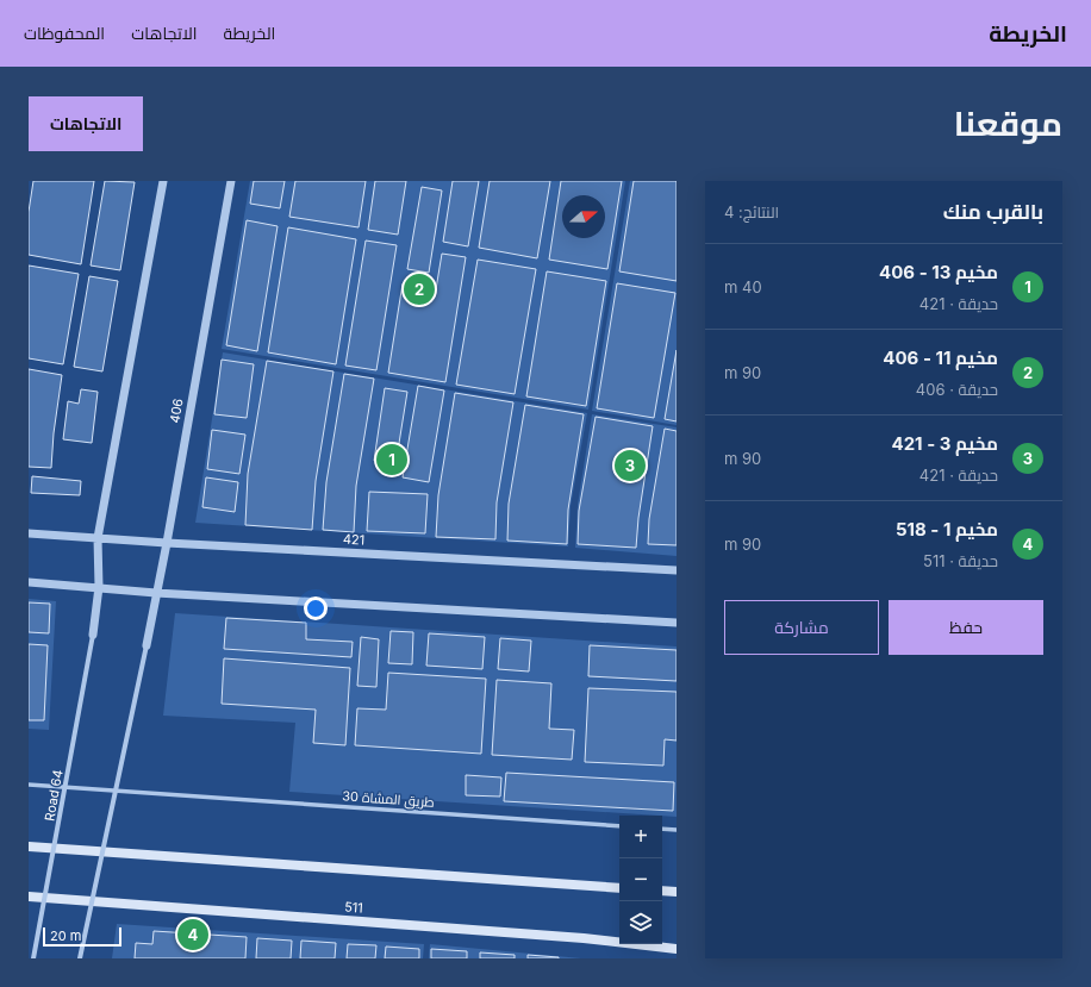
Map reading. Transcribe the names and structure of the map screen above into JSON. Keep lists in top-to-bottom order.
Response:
{
  "streets": {
    "main road": ["511"],
    "street": [
      "406",
      "421",
      "Road 64",
      "طريق المشاة 30"
    ]
  },
  "crossings": [
    ["406", "421"]
  ],
  "scale_bar": "20 m",
  "north": "right",
  "page": {
    "header": "الخريطة",
    "nav": ["الخريطة", "الاتجاهات", "المحفوظات"],
    "title": "موقعنا",
    "buttons": [
      "الاتجاهات",
      ["حفظ", "مشاركة"]
    ],
    "heading": ["بالقرب منك", "النتائج: 4"],
    "list": [
      {
        "mark": "1",
        "name": "مخيم 13 - 406",
        "note": "حديقة · 421",
        "value": "40 m"
      },
      {
        "mark": "2",
        "name": "مخيم 11 - 406",
        "note": "حديقة · 406",
        "value": "90 m"
      },
      {
        "mark": "3",
        "name": "مخيم 3 - 421",
        "note": "حديقة · 421",
        "value": "90 m"
      },
      {
        "mark": "4",
        "name": "مخيم 1 - 518",
        "note": "حديقة · 511",
        "value": "90 m"
      }
    ],
    "pins": [
      "2",
      "1",
      "3",
      "4"
    ],
    "map_buttons": ["+", "−"],
    "scale": "20 m"
  }
}
